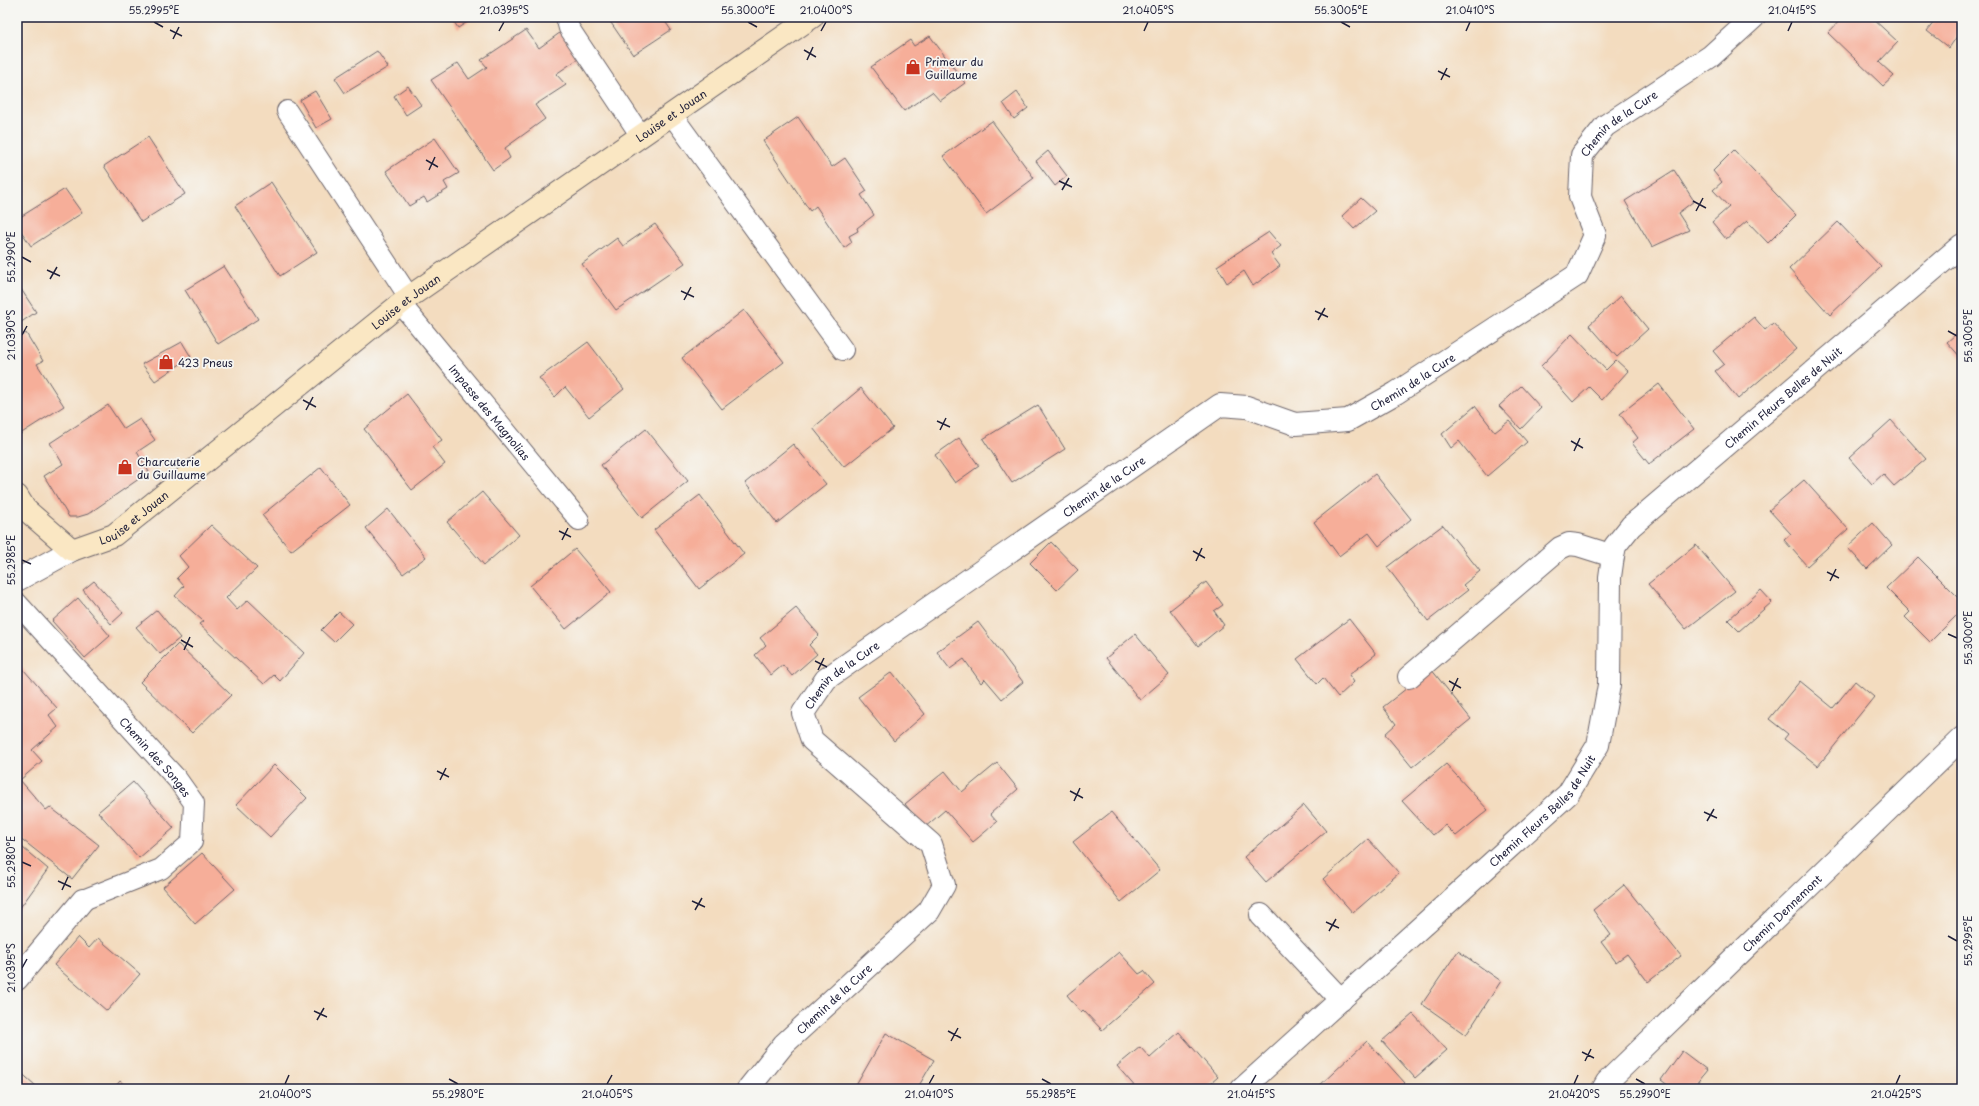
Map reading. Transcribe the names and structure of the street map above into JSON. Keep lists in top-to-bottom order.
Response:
{
  "streets": {
    "main road": ["Louise et Jouan"],
    "street": [
      "Chemin de la Cure",
      "Chemin Fleurs Belles de Nuit",
      "Chemin des Songes",
      "Chemin Dennemont"
    ],
    "lane": ["Impasse des Magnolias"]
  },
  "crossings": [
    ["Louise et Jouan", "Impasse des Magnolias"]
  ],
  "places": {
    "shop": ["Primeur du Guillaume", "423 Pneus", "Charcuterie du Guillaume"]
  },
  "coordinates": [
    "55.2995°E",
    "21.0395°S",
    "55.3000°E",
    "21.0400°S",
    "21.0405°S",
    "55.3005°E",
    "21.0410°S",
    "21.0415°S",
    "55.2990°E",
    "21.0390°S",
    "55.2985°E",
    "55.2980°E",
    "21.0420°S",
    "21.0425°S"
  ]
}
